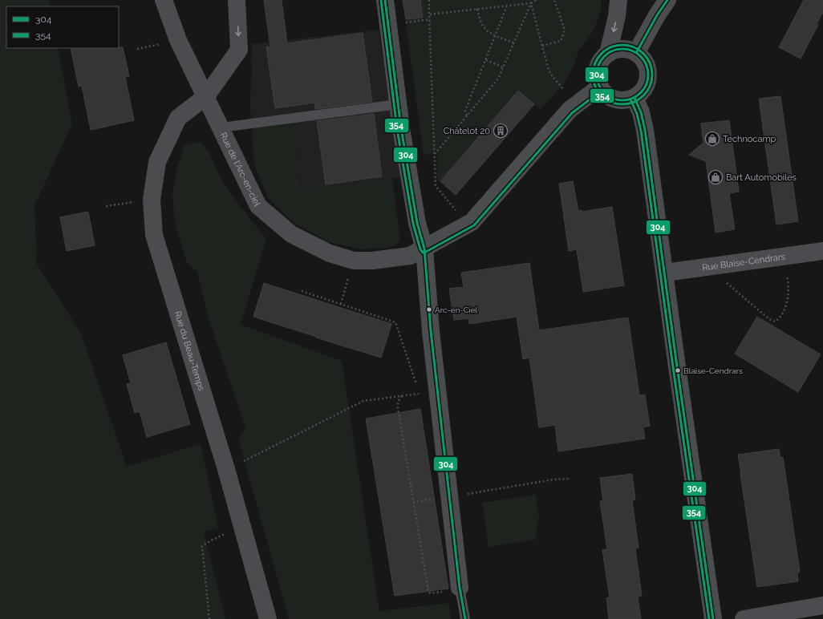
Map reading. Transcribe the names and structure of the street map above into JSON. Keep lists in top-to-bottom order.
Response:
{
  "streets": {
    "street": ["Rue de l'Arc-en-ciel", "Rue Blaise-Cendrars", "Rue du Beau-Temps"]
  },
  "crossings": [
    ["Rue de l'Arc-en-ciel", "Rue du Beau-Temps"]
  ],
  "places": {
    "building": ["Châtelot 20"],
    "shop": ["Technocamp", "Bart Automobiles"],
    "other": ["Arc-en-Ciel", "Blaise-Cendrars"]
  },
  "lines": ["transit line 304", "transit line 354"],
  "legend": ["304", "354"]
}
